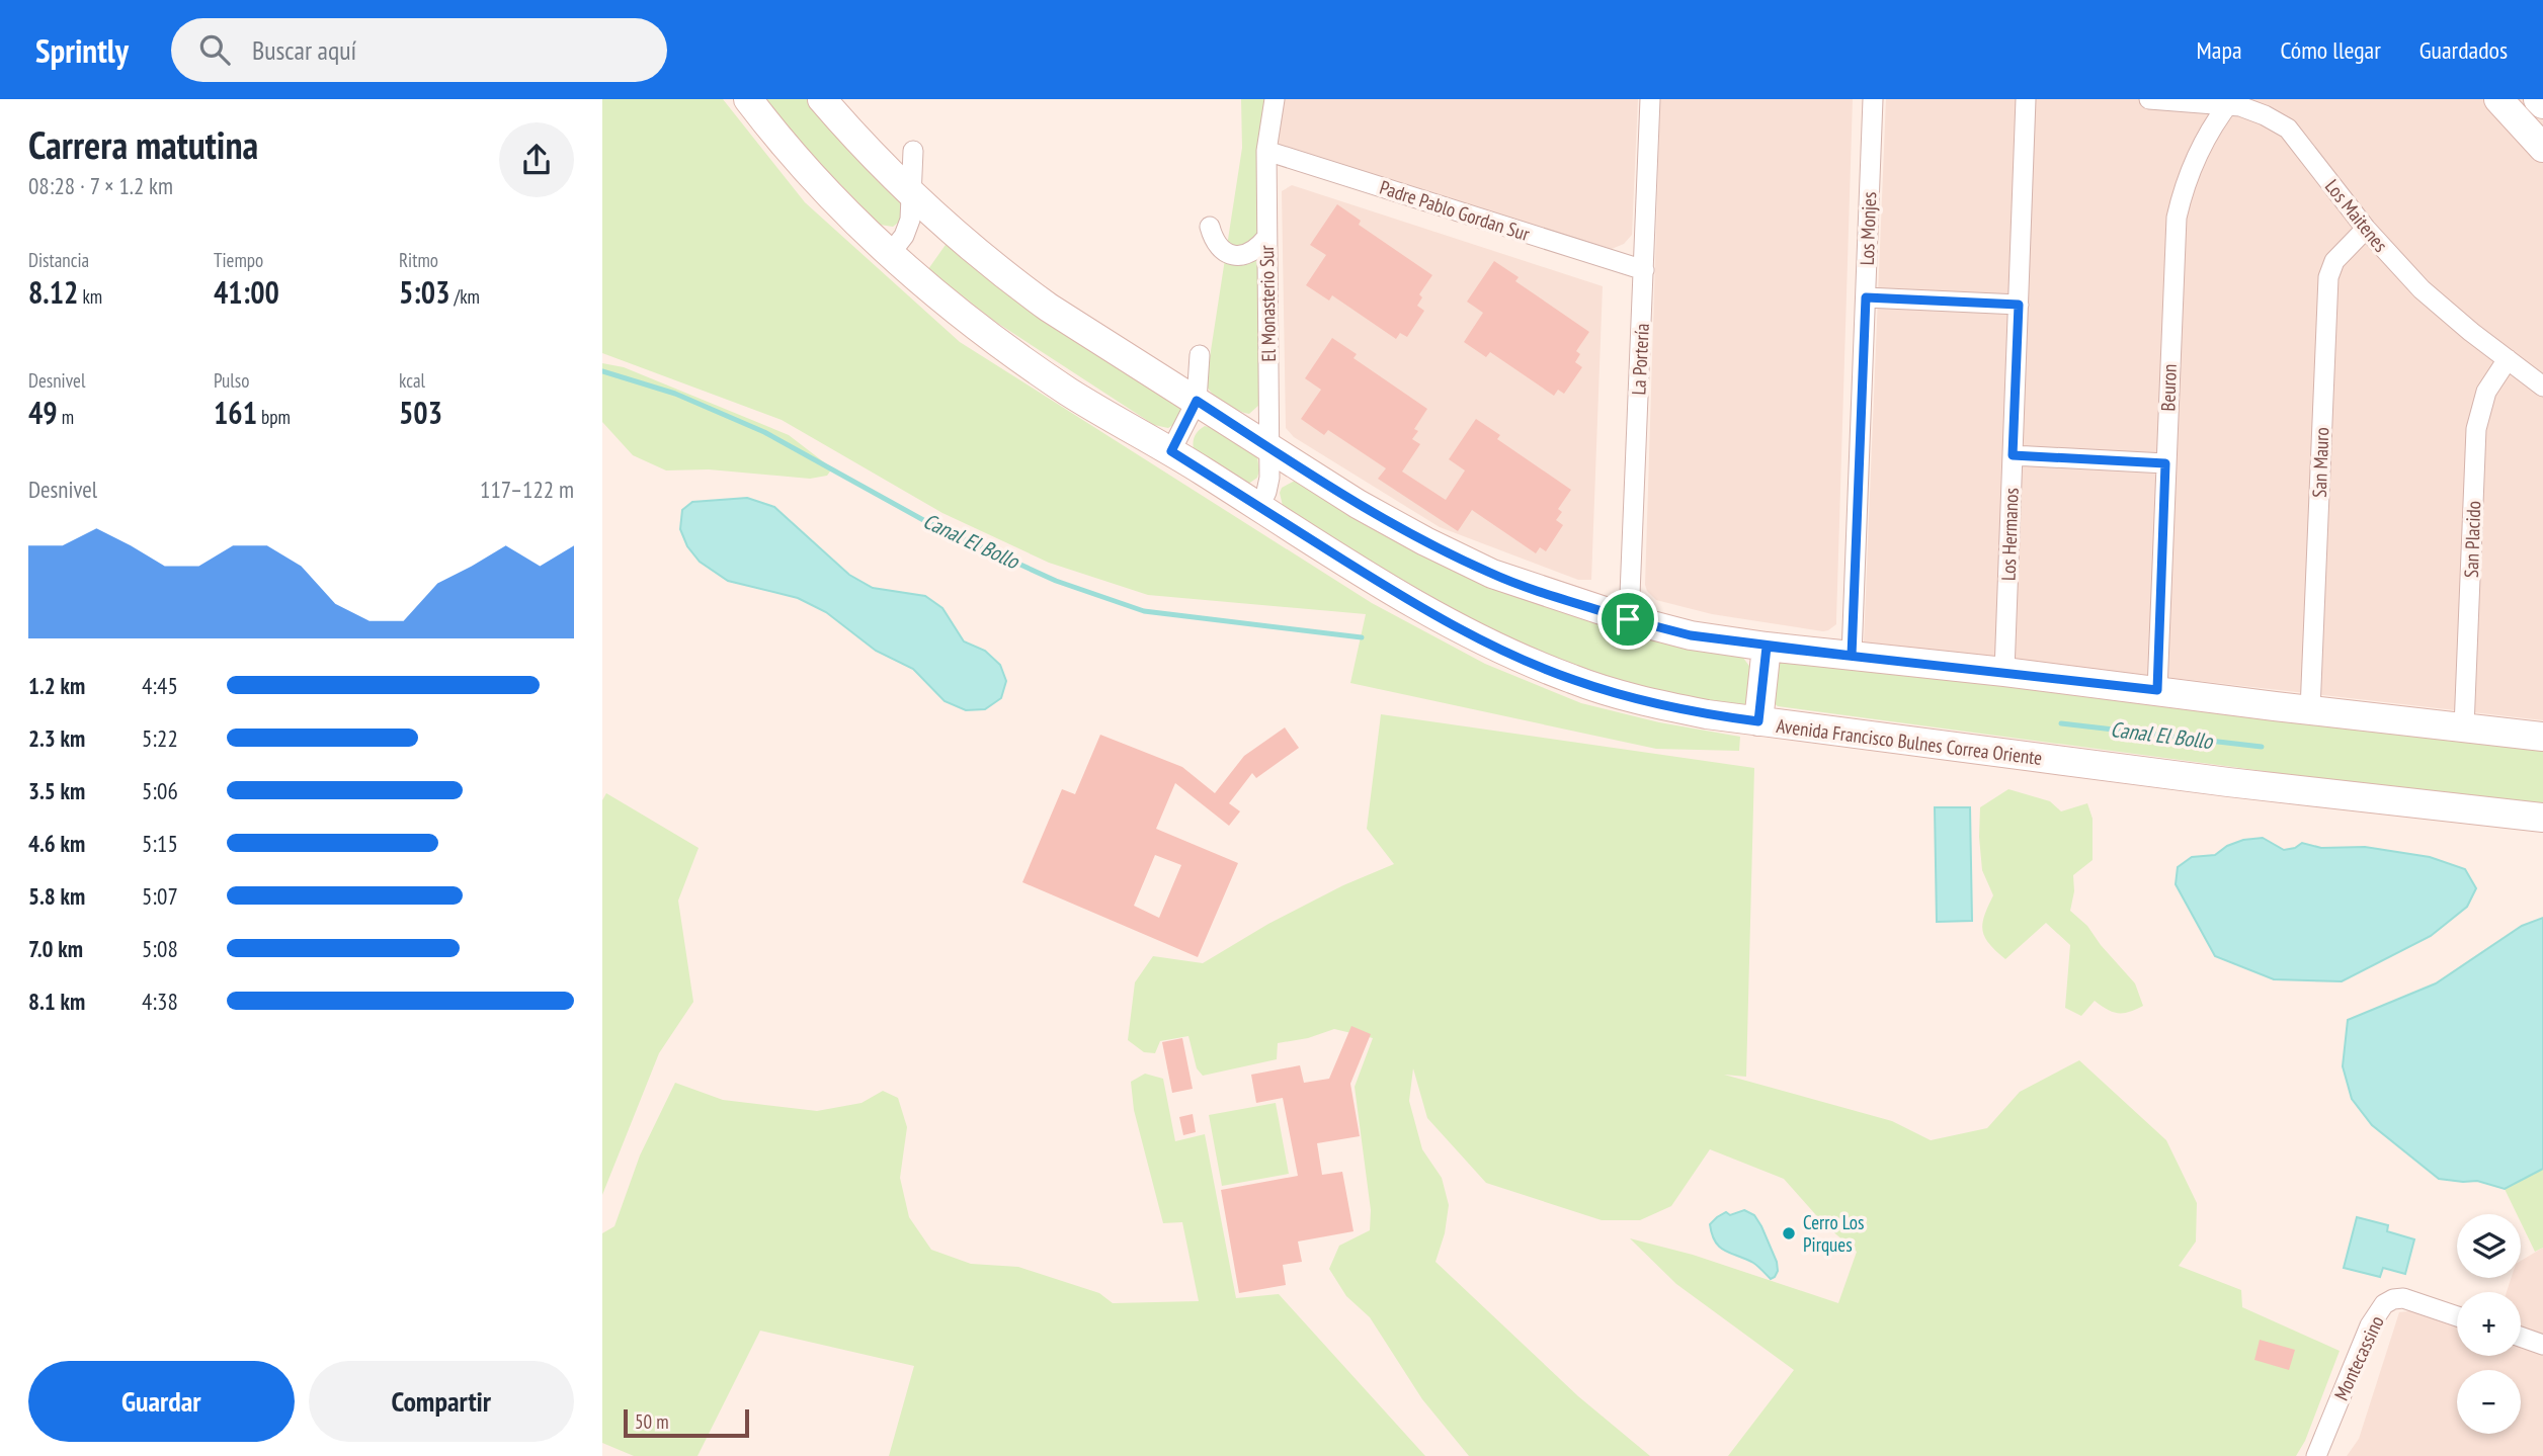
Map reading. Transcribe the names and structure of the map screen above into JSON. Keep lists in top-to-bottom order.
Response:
{
  "streets": {
    "street": [
      "Padre Pablo Gordan Sur",
      "Los Maitenes",
      "Los Monjes",
      "El Monasterio Sur",
      "La Portería",
      "Beuron",
      "San Mauro",
      "Los Hermanos",
      "San Placido",
      "Avenida Francisco Bulnes Correa Oriente",
      "Montecassino"
    ]
  },
  "crossings": [
    ["Padre Pablo Gordan Sur", "El Monasterio Sur"],
    ["Padre Pablo Gordan Sur", "La Portería"],
    ["Los Maitenes", "Beuron"],
    ["Los Maitenes", "San Mauro"],
    ["Los Maitenes", "San Placido"],
    ["El Monasterio Sur", "Avenida Francisco Bulnes Correa Oriente"]
  ],
  "water": ["Canal El Bollo"],
  "places": ["Cerro Los Pirques"],
  "scale_bar": "50 m",
  "page": {
    "header": "Sprintly",
    "search": "Buscar aquí",
    "nav": ["Mapa", "Cómo llegar", "Guardados"],
    "heading": ["Carrera matutina", "08:28 · 7 × 1.2 km"],
    "stats": [
      ["Distancia", "8.12 km"],
      ["Tiempo", "41:00"],
      ["Ritmo", "5:03 /km"],
      ["Desnivel", "49 m"],
      ["Pulso", "161 bpm"],
      ["kcal", "503"]
    ],
    "chart": ["Desnivel", "117–122 m"],
    "list": [
      {
        "name": "1.2 km",
        "note": "4:45"
      },
      {
        "name": "2.3 km",
        "note": "5:22"
      },
      {
        "name": "3.5 km",
        "note": "5:06"
      },
      {
        "name": "4.6 km",
        "note": "5:15"
      },
      {
        "name": "5.8 km",
        "note": "5:07"
      },
      {
        "name": "7.0 km",
        "note": "5:08"
      },
      {
        "name": "8.1 km",
        "note": "4:38"
      }
    ],
    "map_buttons": ["+", "−"],
    "buttons": ["Guardar", "Compartir"],
    "scale": "50 m"
  }
}
